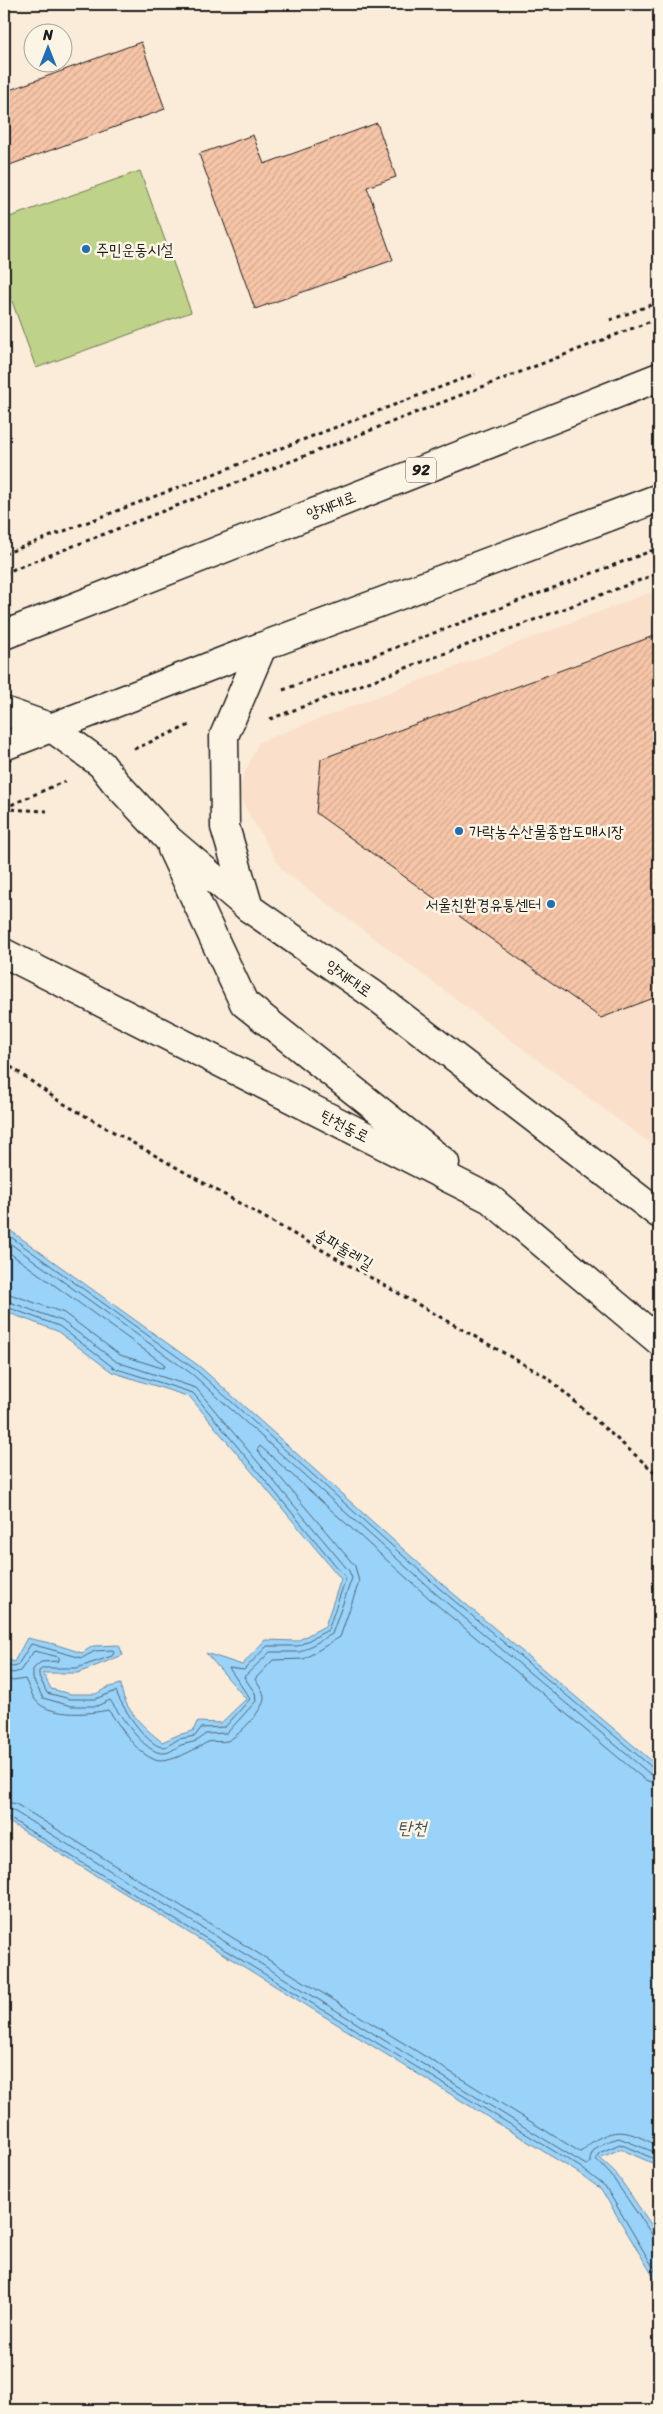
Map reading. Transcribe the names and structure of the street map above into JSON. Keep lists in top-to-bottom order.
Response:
{
  "streets": {
    "street": ["92", "양재대로", "탄천동로"],
    "path": ["송파둘레길"]
  },
  "water": ["탄천"],
  "places": ["주민운동시설", "가락농수산물종합도매시장", "서울친환경유통센터"],
  "north": "top"
}
